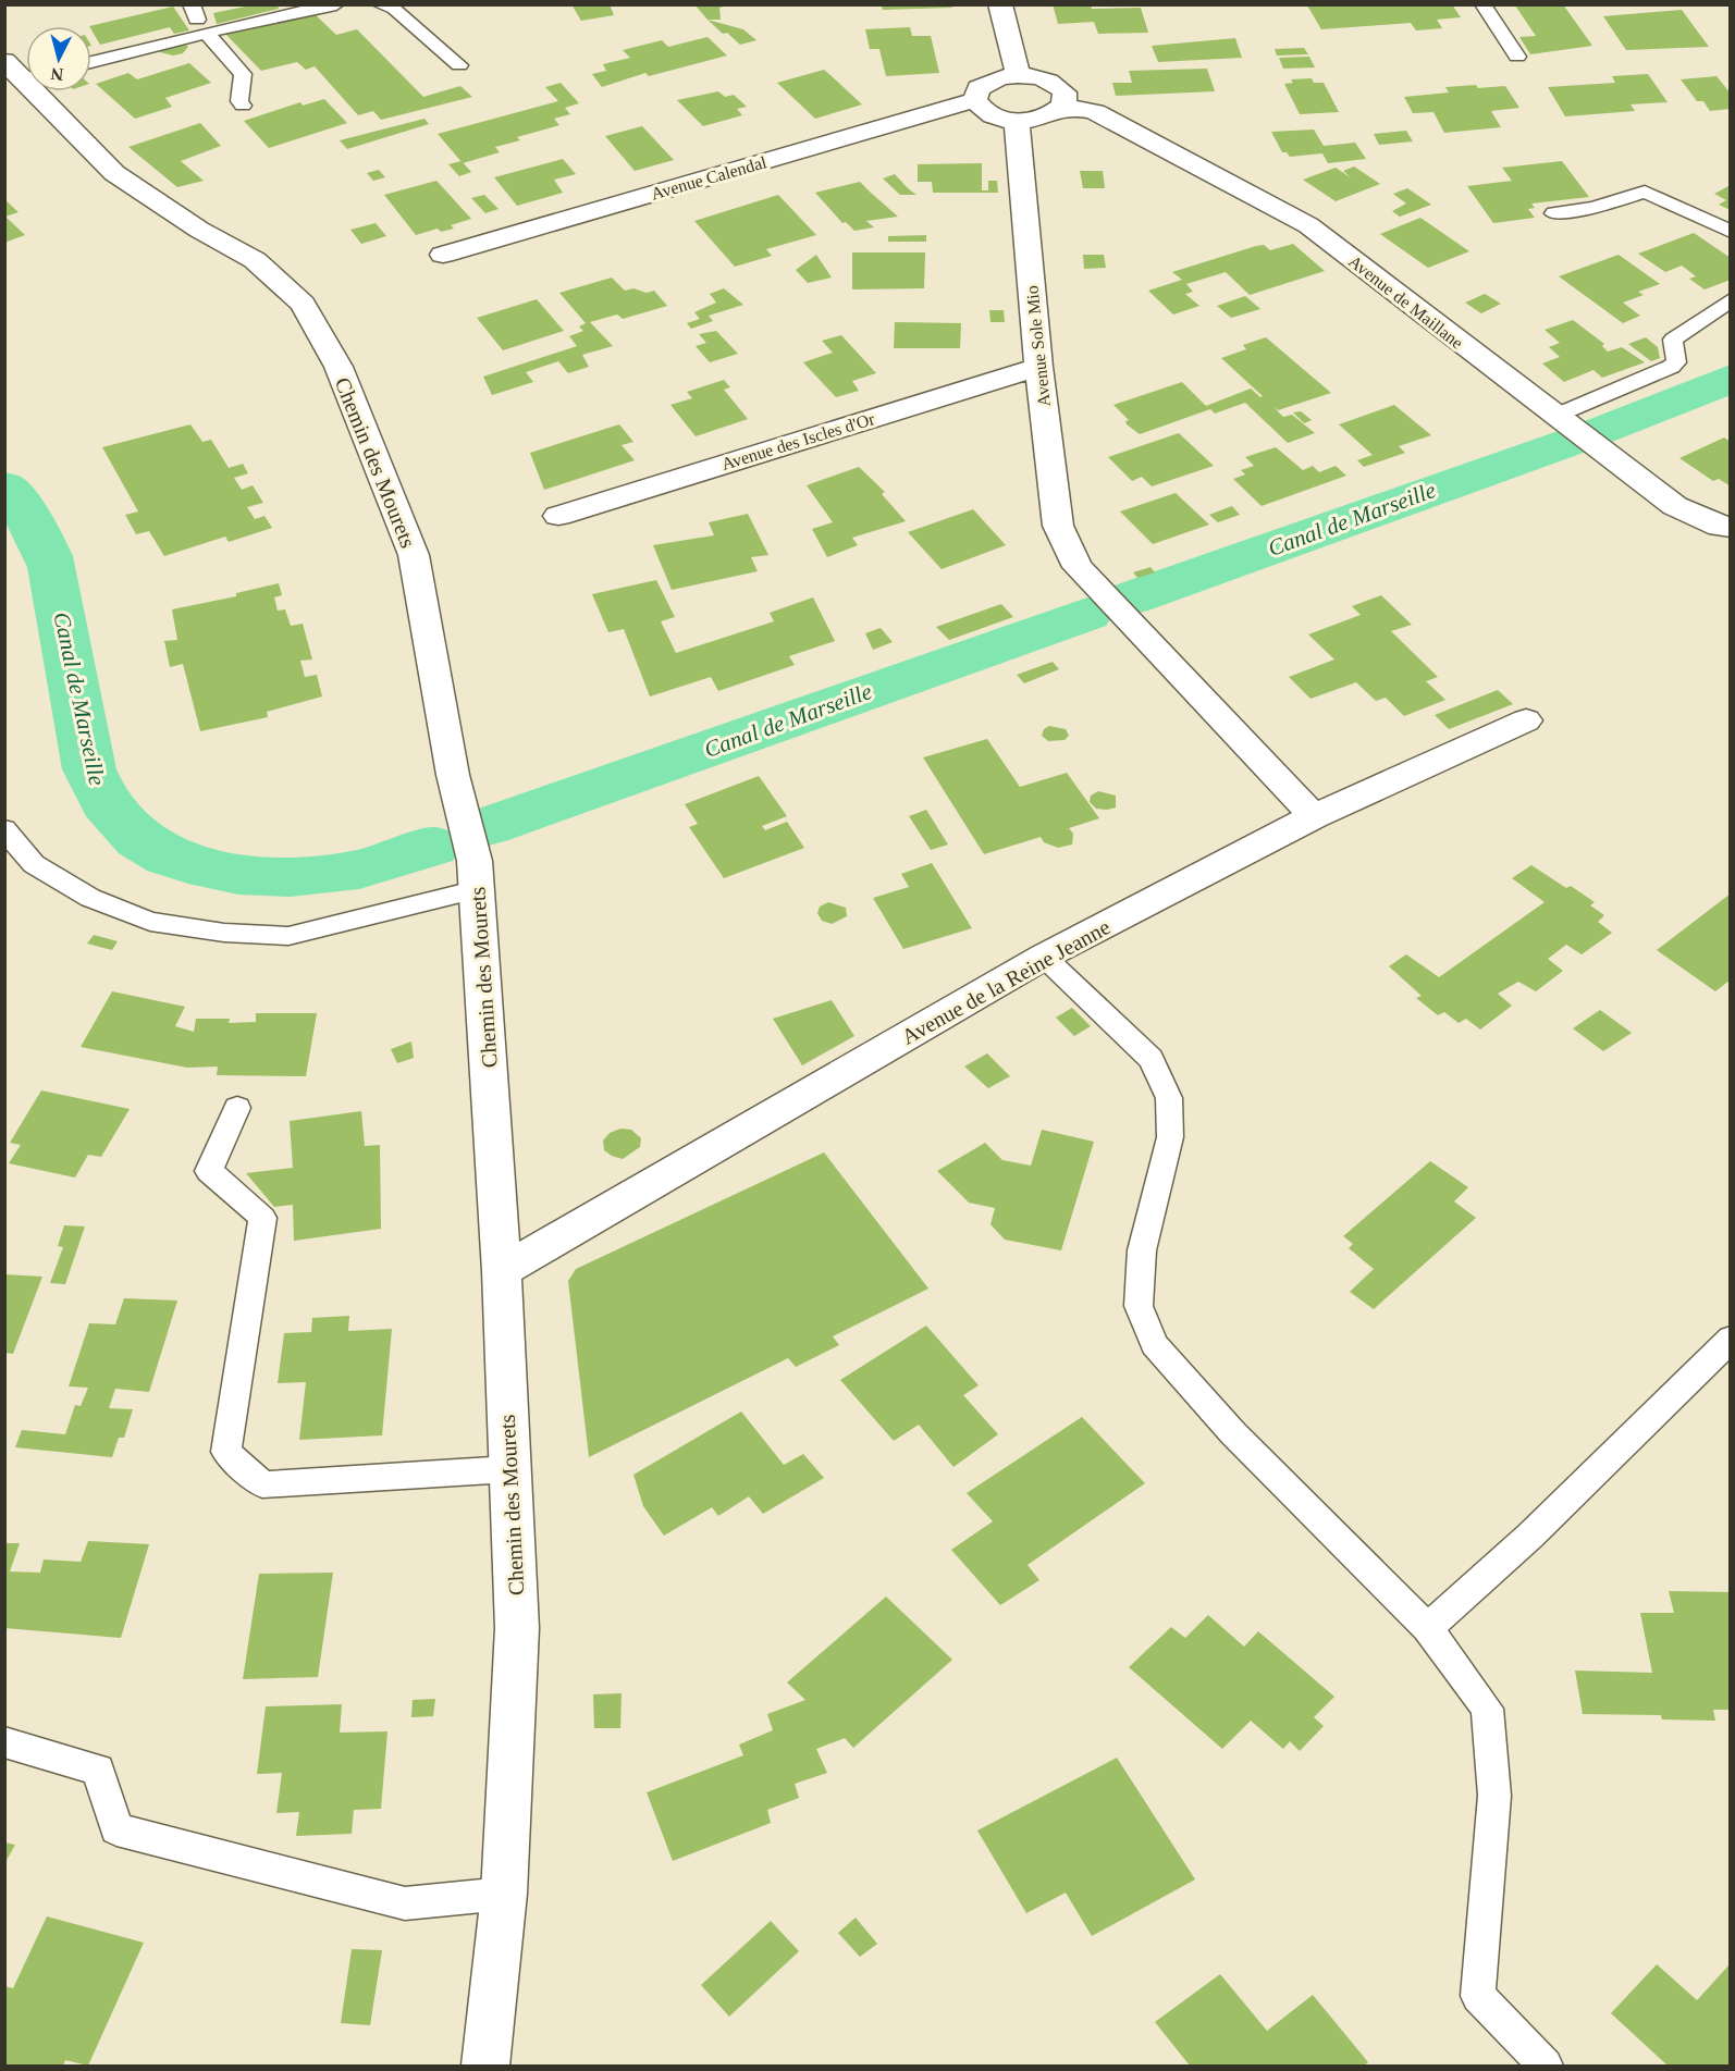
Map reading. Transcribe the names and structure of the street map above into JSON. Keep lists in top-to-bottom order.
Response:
{
  "streets": {
    "street": [
      "Avenue Calendal",
      "Avenue de Maillane",
      "Avenue Sole Mio",
      "Avenue des Iscles d'Or",
      "Chemin des Mourets",
      "Avenue de la Reine Jeanne"
    ]
  },
  "crossings": [
    ["Avenue Sole Mio", "Avenue des Iscles d'Or"],
    ["Avenue Sole Mio", "Avenue de la Reine Jeanne"],
    ["Chemin des Mourets", "Avenue de la Reine Jeanne"]
  ],
  "water": ["Canal de Marseille"],
  "north": "bottom"
}
